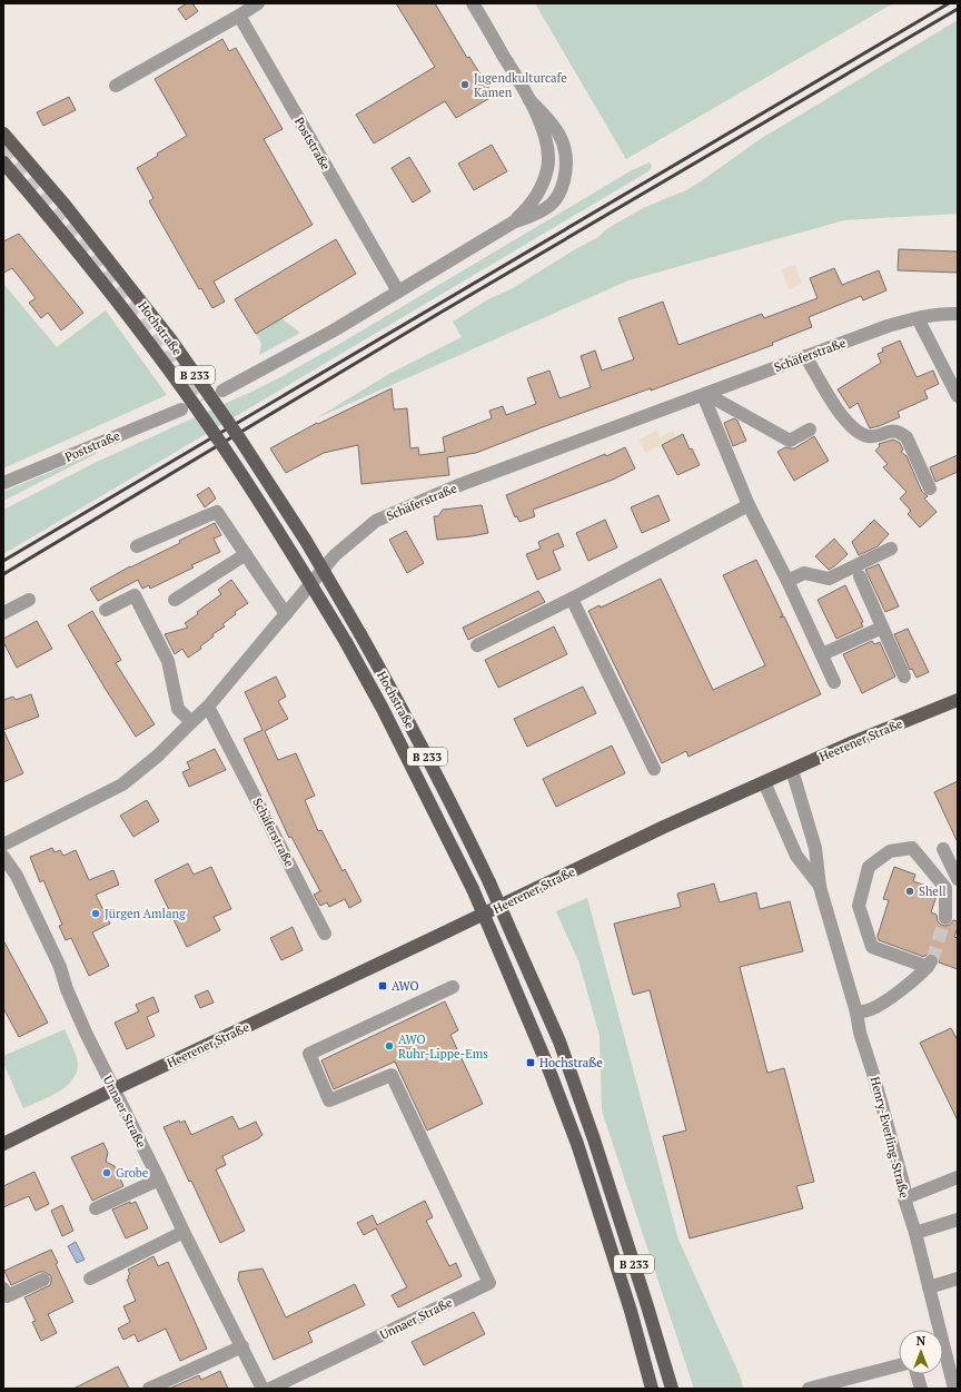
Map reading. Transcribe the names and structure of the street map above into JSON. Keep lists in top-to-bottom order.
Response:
{
  "streets": {
    "main road": ["Hochstraße", "B 233", "Heerener Straße"],
    "street": [
      "Poststraße",
      "Schäferstraße",
      "Unnaer Straße",
      "Henry-Everling-Straße"
    ]
  },
  "crossings": [
    ["Heerener Straße", "Unnaer Straße"],
    ["Heerener Straße", "Henry-Everling-Straße"]
  ],
  "places": {
    "other": [
      "Jugendkulturcafe Kamen",
      "Shell",
      "Jürgen Amlang",
      "AWO Ruhr-Lippe-Ems",
      "Grobe"
    ],
    "transit": ["AWO", "Hochstraße"]
  },
  "north": "top"
}
